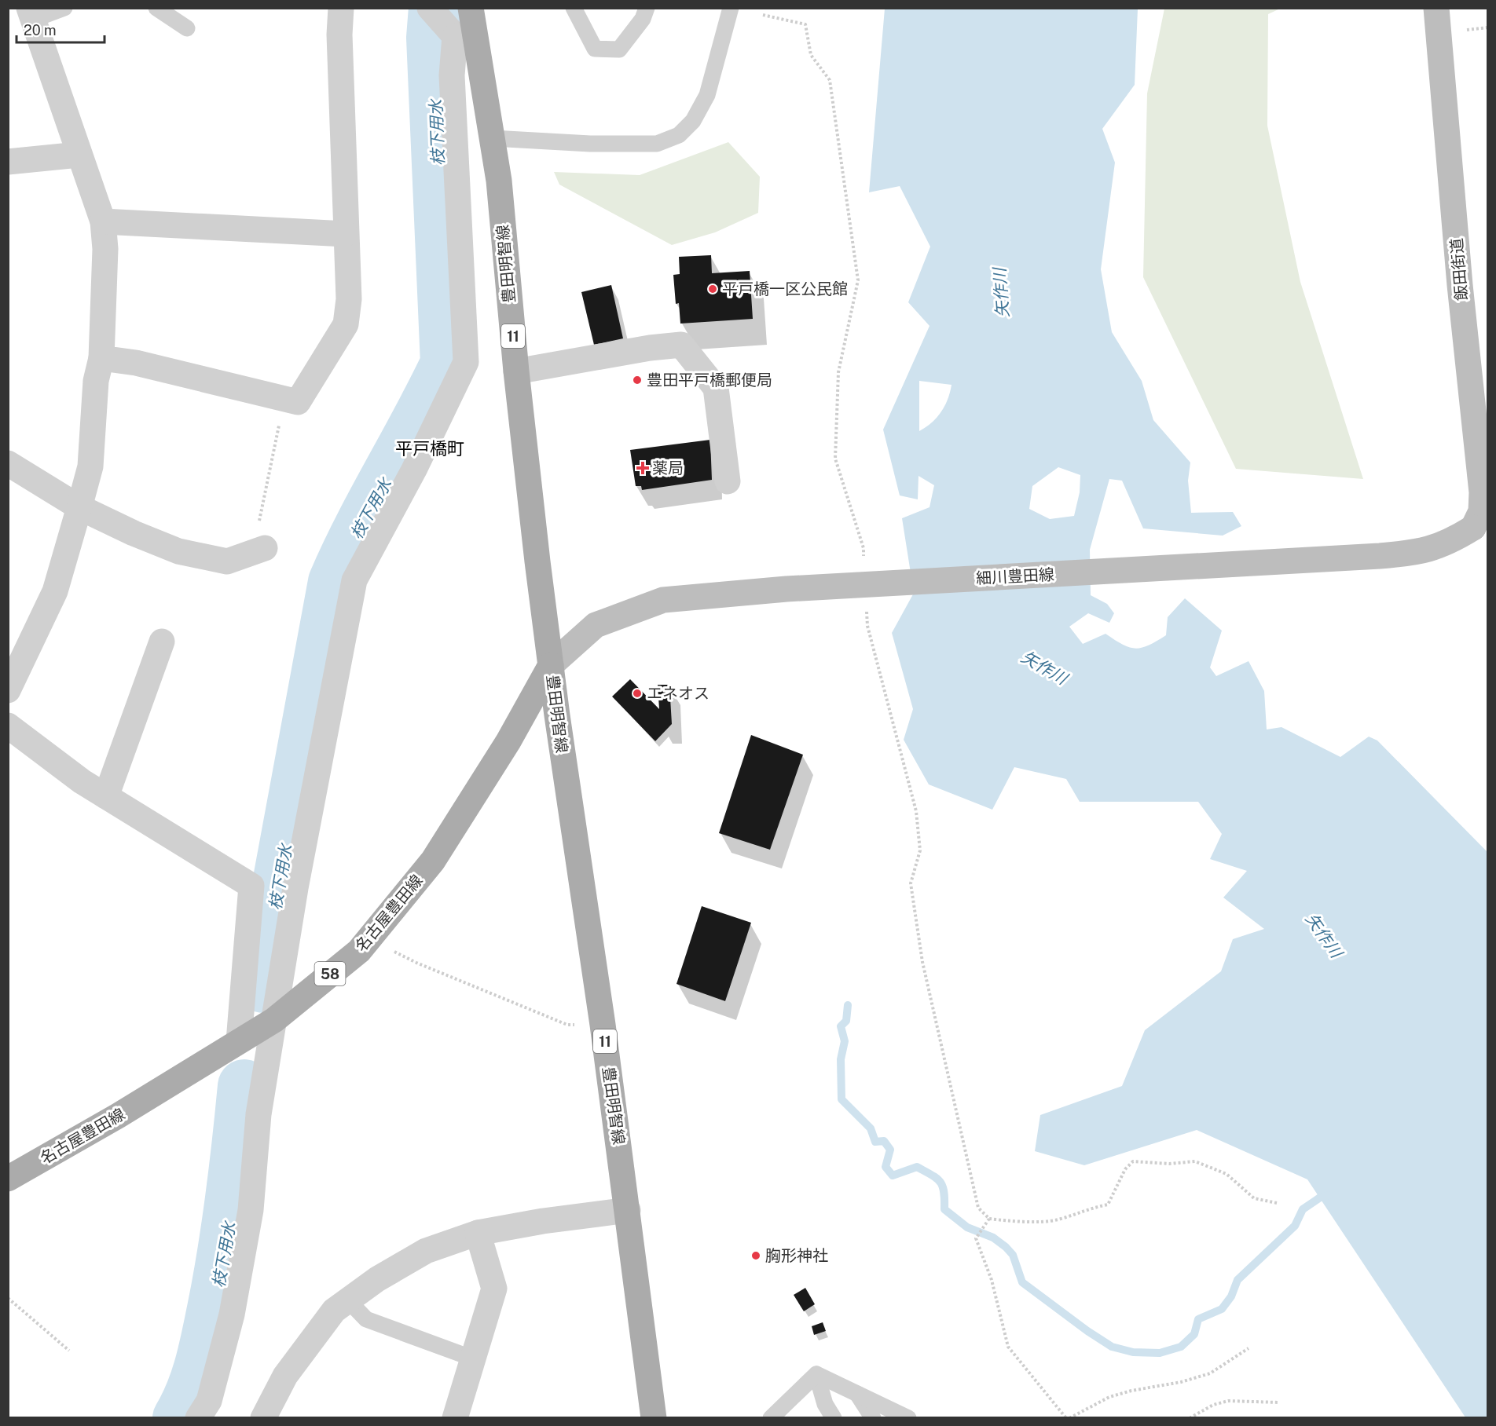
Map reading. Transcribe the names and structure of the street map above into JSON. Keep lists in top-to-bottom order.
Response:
{
  "streets": {
    "main road": [
      "豊田明智線",
      "飯田街道",
      "11",
      "細川豊田線",
      "名古屋豊田線",
      "58"
    ]
  },
  "crossings": [
    ["豊田明智線", "細川豊田線"],
    ["豊田明智線", "名古屋豊田線"],
    ["飯田街道", "細川豊田線"],
    ["細川豊田線", "名古屋豊田線"]
  ],
  "districts": ["平戸橋町"],
  "water": ["枝下用水", "矢作川"],
  "places": {
    "other": [
      "平戸橋一区公民館",
      "豊田平戸橋郵便局",
      "エネオス",
      "胸形神社"
    ],
    "health": ["薬局"]
  },
  "scale_bar": "20 m"
}
